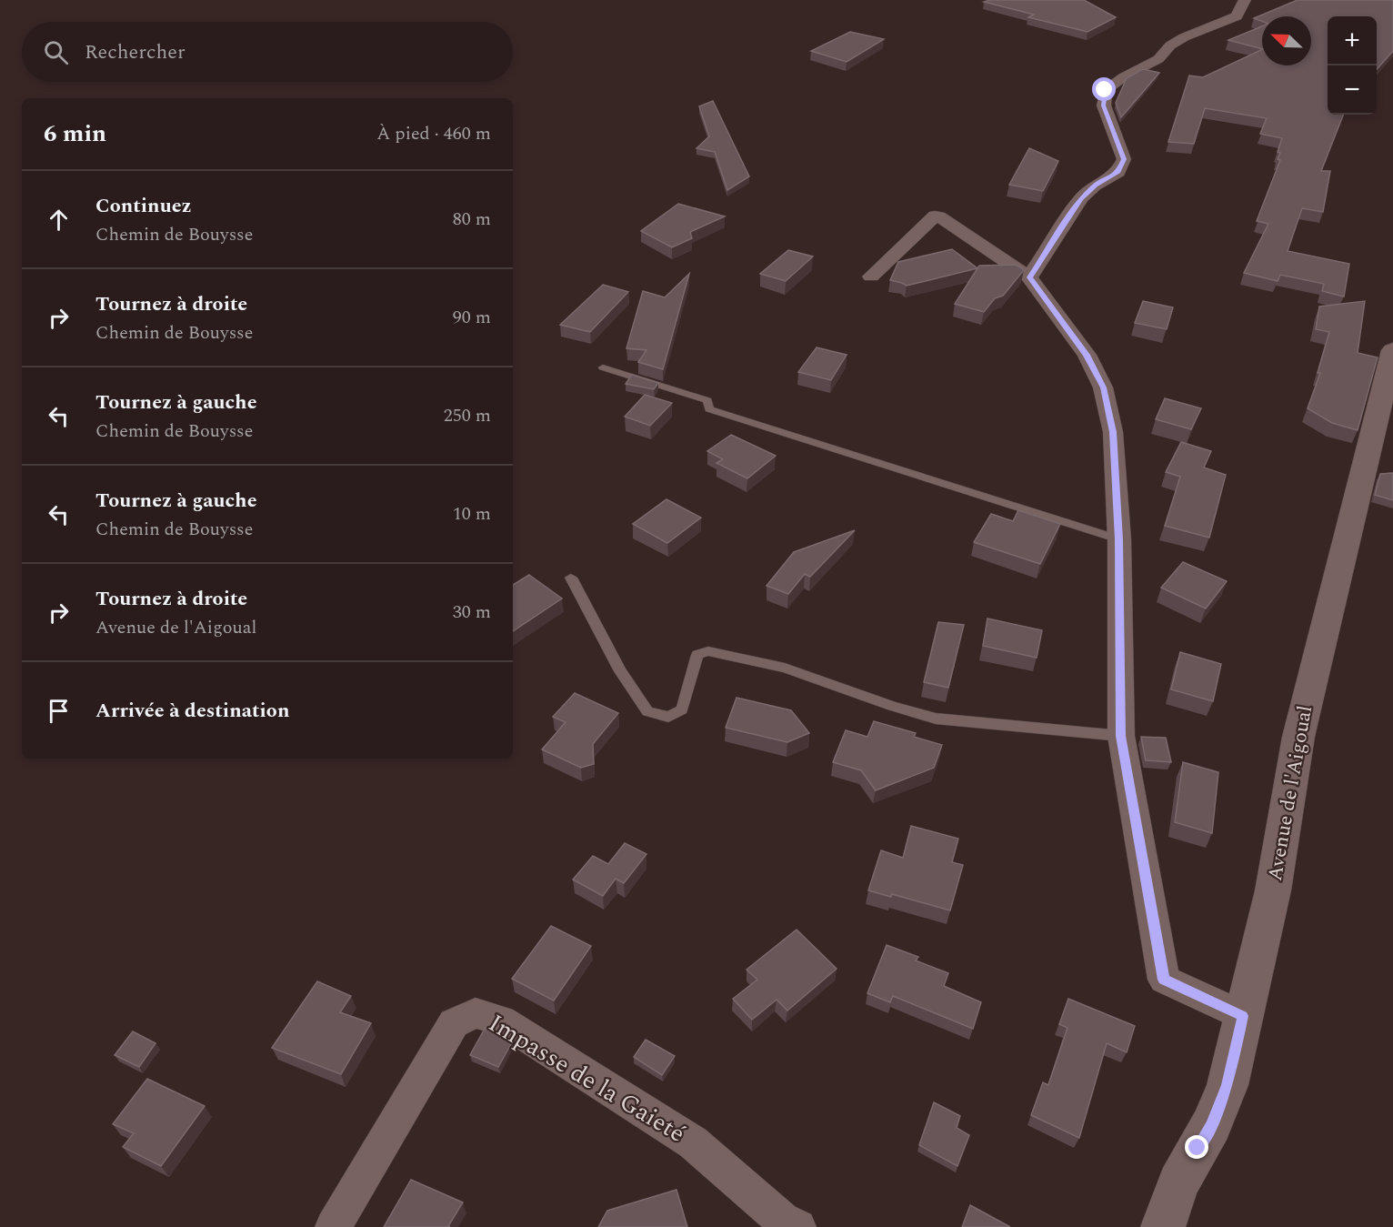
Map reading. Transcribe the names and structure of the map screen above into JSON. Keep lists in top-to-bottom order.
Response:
{
  "streets": {
    "main road": ["Avenue de l'Aigoual"],
    "street": ["Impasse de la Gaieté"]
  },
  "north": "top left",
  "page": {
    "map_buttons": ["+", "−"],
    "search": "Rechercher",
    "heading": ["6 min", "À pied · 460 m"],
    "list": [
      ["Continuez", "Chemin de Bouysse", "80 m"],
      ["Tournez à droite", "Chemin de Bouysse", "90 m"],
      ["Tournez à gauche", "Chemin de Bouysse", "250 m"],
      ["Tournez à gauche", "Chemin de Bouysse", "10 m"],
      ["Tournez à droite", "Avenue de l'Aigoual", "30 m"],
      "Arrivée à destination"
    ]
  }
}
